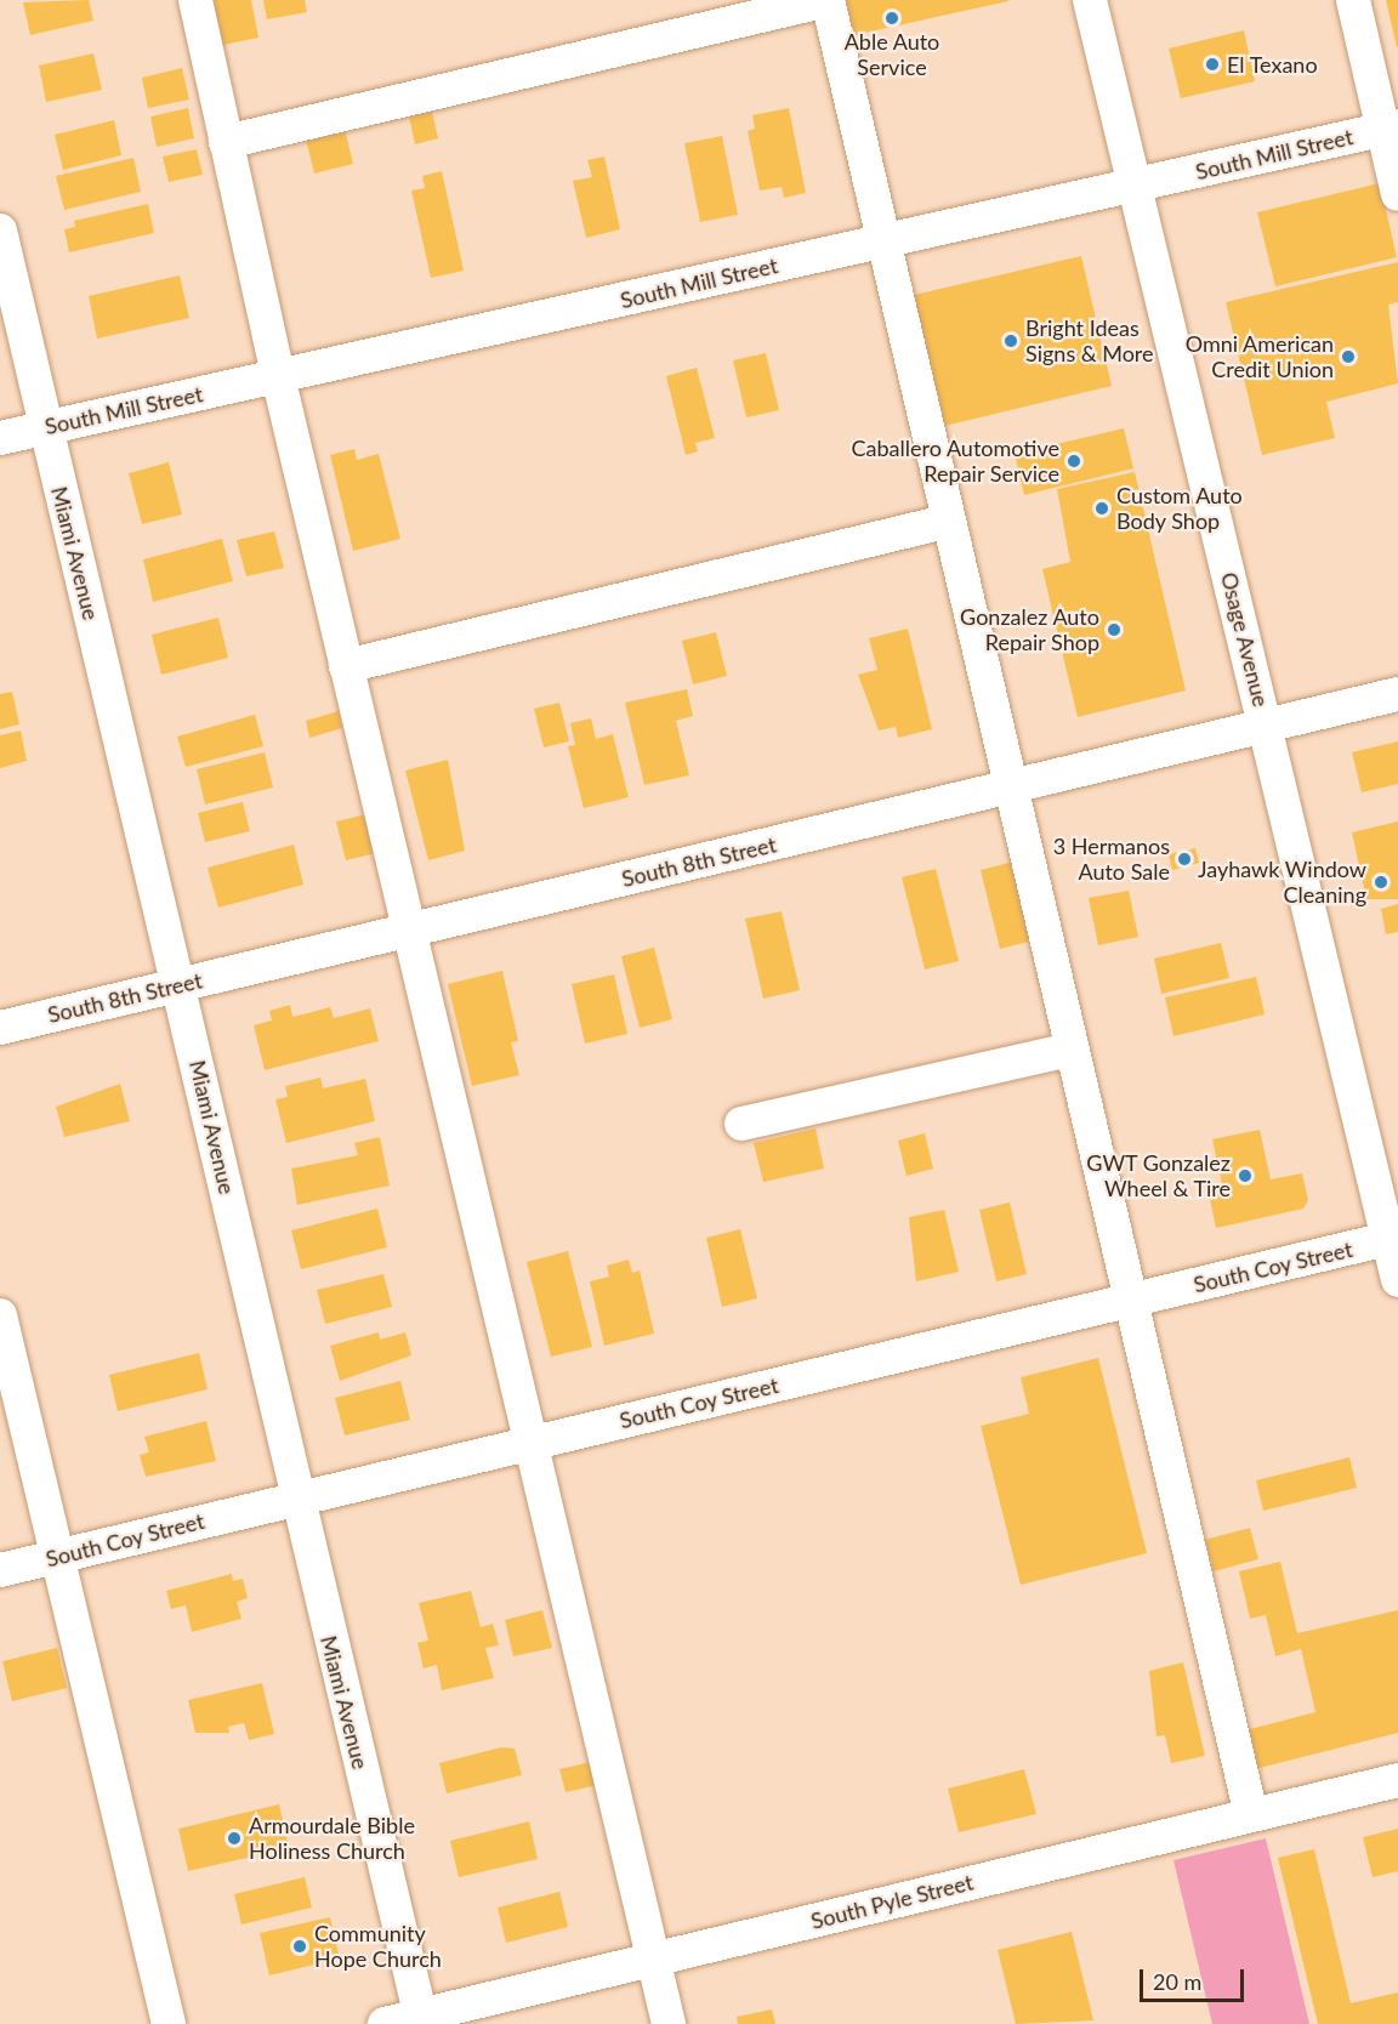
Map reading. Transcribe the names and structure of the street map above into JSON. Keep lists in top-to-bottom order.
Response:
{
  "streets": {
    "street": [
      "South Mill Street",
      "Miami Avenue",
      "Osage Avenue",
      "South 8th Street",
      "South Coy Street",
      "South Pyle Street"
    ]
  },
  "crossings": [
    ["South Mill Street", "Miami Avenue"],
    ["South Mill Street", "Osage Avenue"],
    ["Miami Avenue", "South 8th Street"],
    ["Miami Avenue", "South Coy Street"],
    ["Miami Avenue", "South Pyle Street"],
    ["Osage Avenue", "South 8th Street"],
    ["Osage Avenue", "South Coy Street"]
  ],
  "places": [
    "Able Auto Service",
    "El Texano",
    "Bright Ideas Signs & More",
    "Omni American Credit Union",
    "Caballero Automotive Repair Service",
    "Custom Auto Body Shop",
    "Gonzalez Auto Repair Shop",
    "3 Hermanos Auto Sale",
    "Jayhawk Window Cleaning",
    "GWT Gonzalez Wheel & Tire",
    "Armourdale Bible Holiness Church",
    "Community Hope Church"
  ],
  "scale_bar": "20 m"
}
